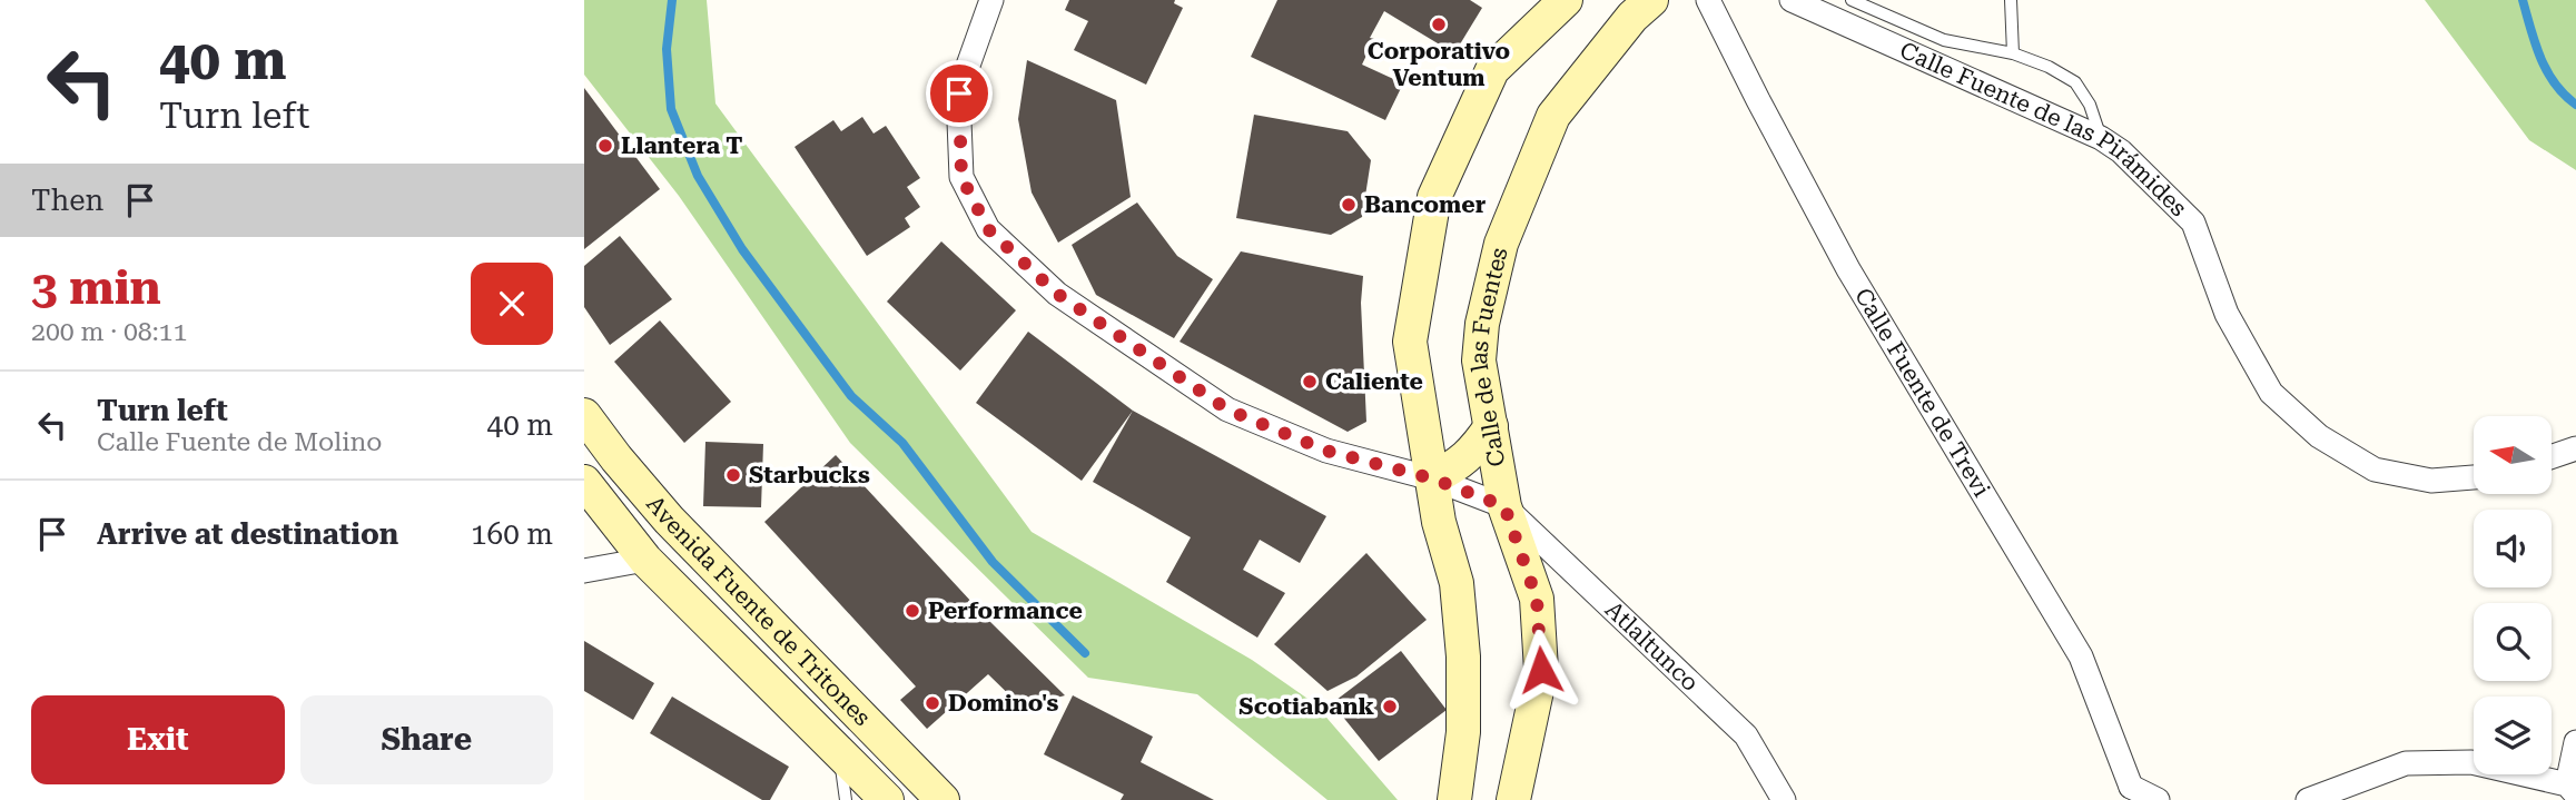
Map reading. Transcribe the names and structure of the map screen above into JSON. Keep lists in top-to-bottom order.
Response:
{
  "streets": {
    "main road": ["Calle de las Fuentes", "Avenida Fuente de Tritones"],
    "street": ["Calle Fuente de las Pirámides", "Calle Fuente de Trevi", "Atlaltunco"]
  },
  "crossings": [
    ["Calle de las Fuentes", "Atlaltunco"]
  ],
  "places": [
    "Corporativo Ventum",
    "Llantera T",
    "Bancomer",
    "Caliente",
    "Starbucks",
    "Performance",
    "Domino's",
    "Scotiabank"
  ],
  "north": "left",
  "page": {
    "turn": ["40 m", "Turn left"],
    "then": "Then",
    "heading": ["3 min", "200 m · 08:11"],
    "list": [
      {
        "name": "Turn left",
        "note": "Calle Fuente de Molino",
        "value": "40 m"
      },
      {
        "name": "Arrive at destination",
        "value": "160 m"
      }
    ],
    "buttons": ["Exit", "Share"]
  }
}
